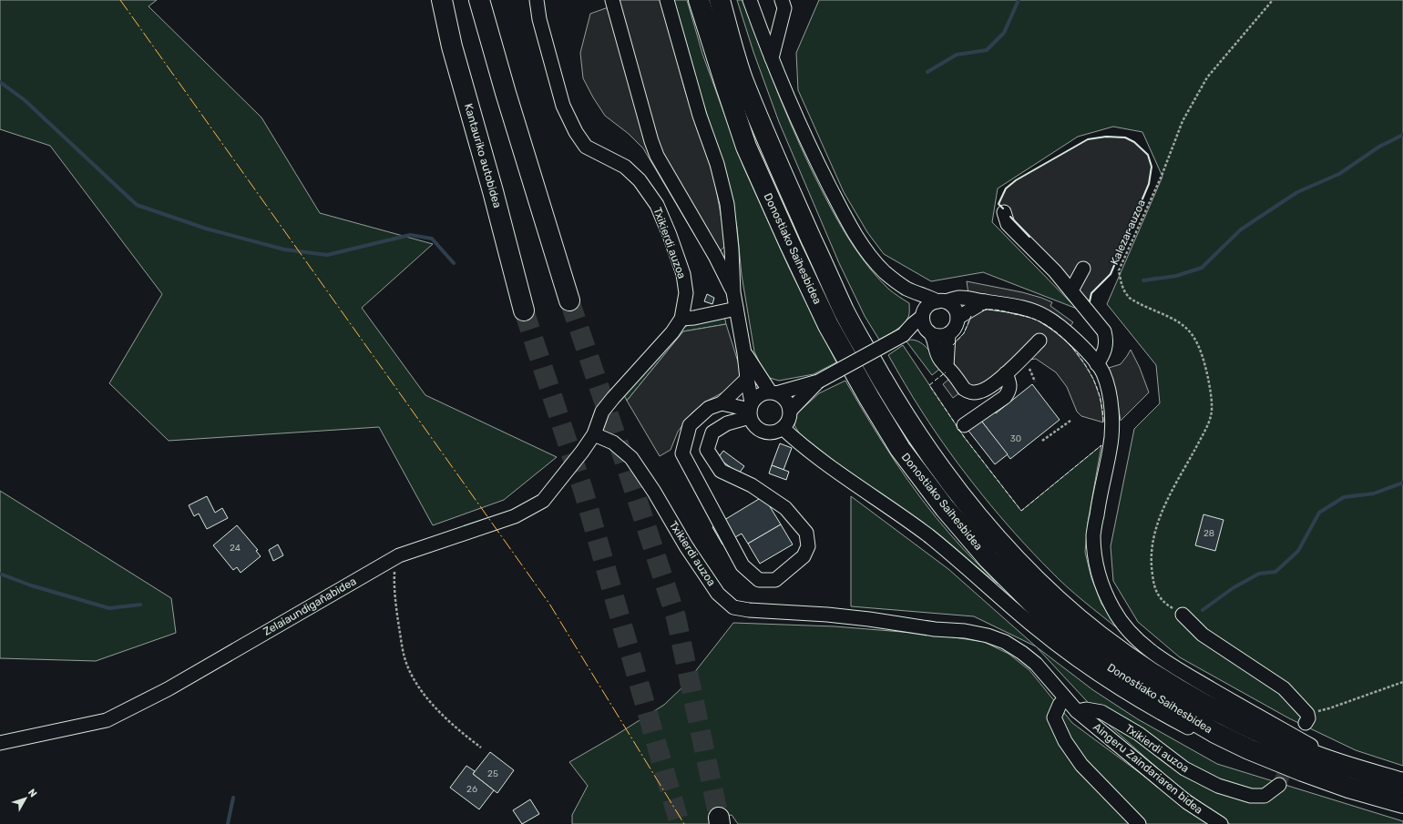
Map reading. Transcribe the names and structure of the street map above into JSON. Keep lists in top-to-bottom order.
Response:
{
  "streets": {
    "highway": ["Kantauriko autobidea", "Donostiako Saihesbidea"],
    "street": ["Txikierdi auzoa", "Zelaiaundigañabidea", "Aingeru Zaindariaren bidea"],
    "path": ["Kalezar auzoa"]
  },
  "crossings": [
    ["Txikierdi auzoa", "Zelaiaundigañabidea"],
    ["Txikierdi auzoa", "Aingeru Zaindariaren bidea"]
  ],
  "house_numbers": [
    "30",
    "28",
    "24",
    "25",
    "26"
  ],
  "north": "top right"
}
